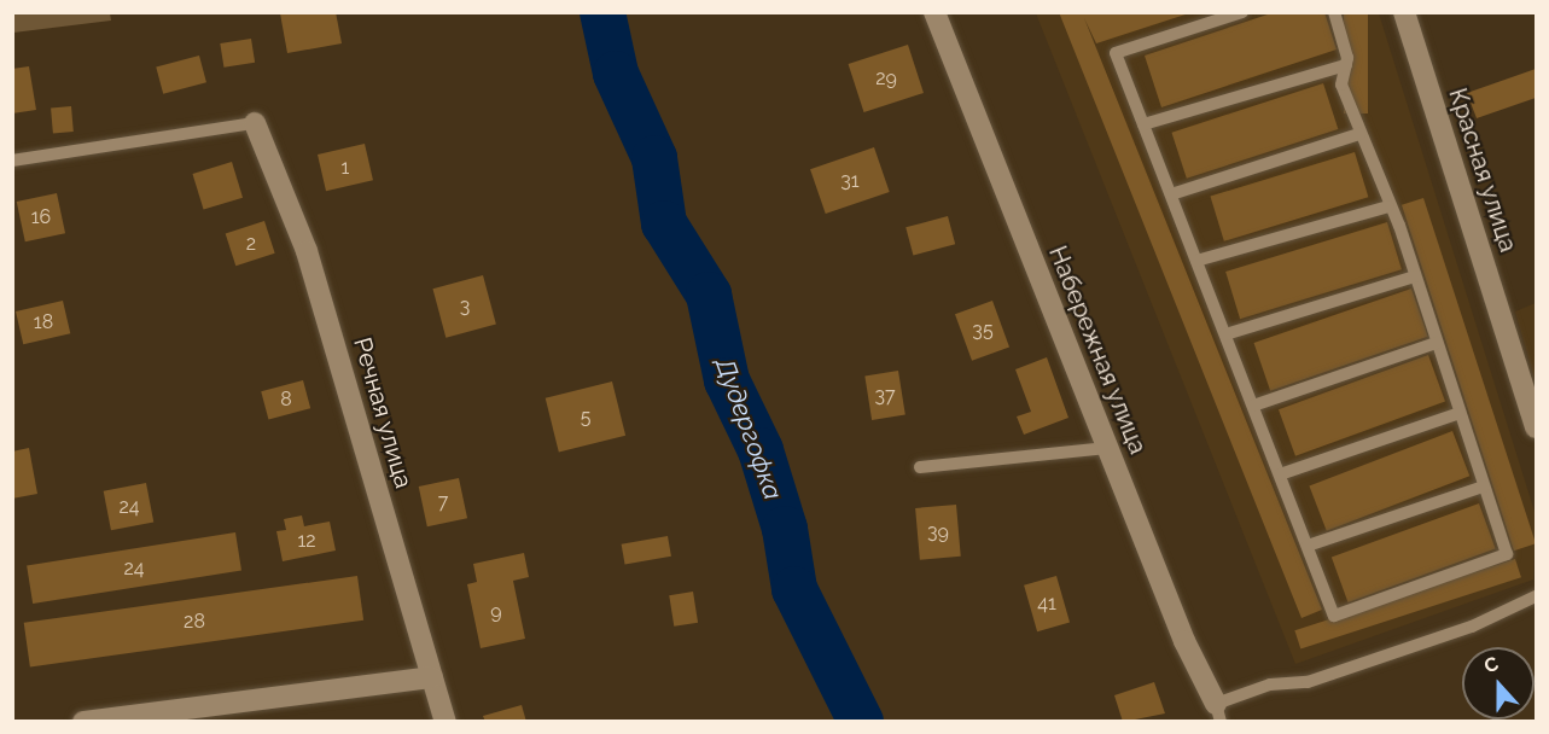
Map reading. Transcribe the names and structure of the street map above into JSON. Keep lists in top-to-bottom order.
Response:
{
  "streets": {
    "street": ["Красная улица", "Набережная улица", "Речная улица"]
  },
  "water": ["Дудергофка"],
  "house_numbers": [
    "29",
    "1",
    "31",
    "16",
    "2",
    "3",
    "18",
    "35",
    "37",
    "8",
    "5",
    "7",
    "24",
    "39",
    "12",
    "24",
    "41",
    "9",
    "28"
  ],
  "north": "top"
}
